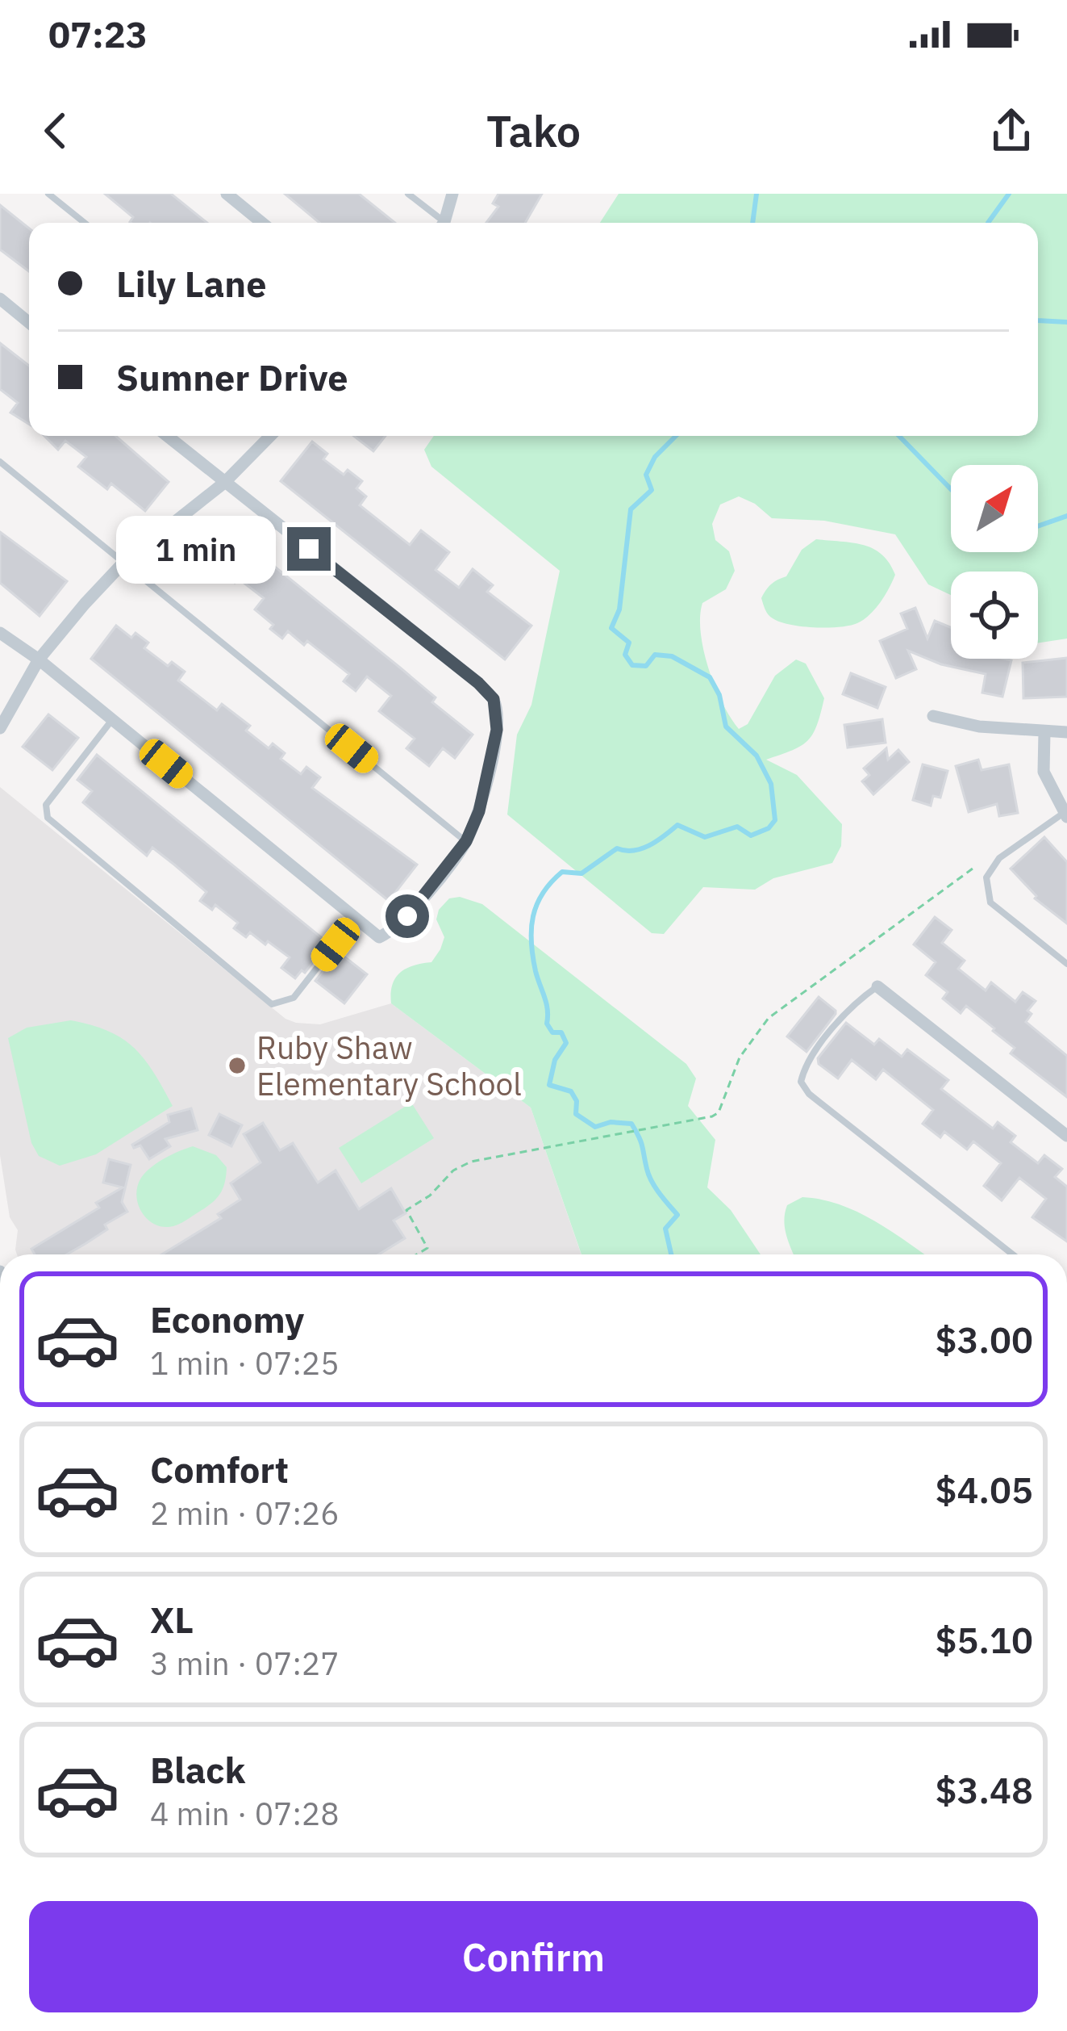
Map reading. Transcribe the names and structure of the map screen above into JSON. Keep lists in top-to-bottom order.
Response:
{
  "places": ["Ruby Shaw Elementary School"],
  "north": "top right",
  "page": {
    "status": "07:23",
    "header": "Tako",
    "banner": ["Lily Lane", "Sumner Drive"],
    "bubble": "1 min",
    "list": [
      {
        "name": "Economy",
        "note": "1 min · 07:25",
        "value": "$3.00"
      },
      {
        "name": "Comfort",
        "note": "2 min · 07:26",
        "value": "$4.05"
      },
      {
        "name": "XL",
        "note": "3 min · 07:27",
        "value": "$5.10"
      },
      {
        "name": "Black",
        "note": "4 min · 07:28",
        "value": "$3.48"
      }
    ],
    "buttons": "Confirm"
  }
}
